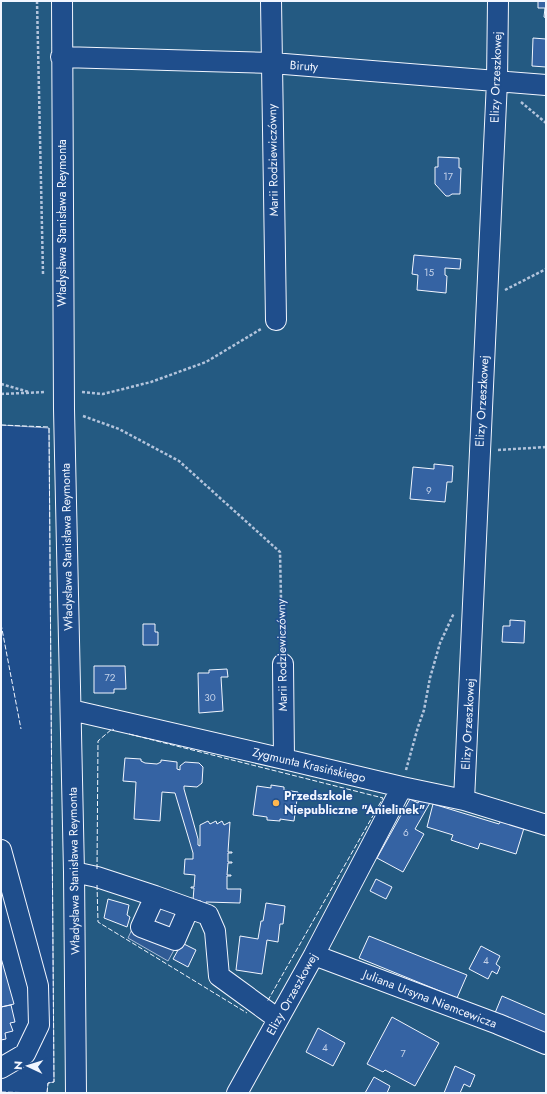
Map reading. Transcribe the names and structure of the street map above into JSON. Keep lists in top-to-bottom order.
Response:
{
  "streets": {
    "street": [
      "Biruty",
      "Elizy Orzeszkowej",
      "Marii Rodziewiczówny",
      "Władysława Stanisława Reymonta",
      "Zygmunta Krasińskiego",
      "Juliana Ursyna Niemcewicza"
    ]
  },
  "crossings": [
    ["Biruty", "Elizy Orzeszkowej"],
    ["Biruty", "Marii Rodziewiczówny"],
    ["Biruty", "Władysława Stanisława Reymonta"],
    ["Elizy Orzeszkowej", "Zygmunta Krasińskiego"],
    ["Elizy Orzeszkowej", "Juliana Ursyna Niemcewicza"],
    ["Marii Rodziewiczówny", "Władysława Stanisława Reymonta"],
    ["Marii Rodziewiczówny", "Zygmunta Krasińskiego"],
    ["Władysława Stanisława Reymonta", "Zygmunta Krasińskiego"]
  ],
  "places": ["Przedszkole Niepubliczne \"Anielinek\""],
  "house_numbers": [
    "17",
    "15",
    "9",
    "72",
    "30",
    "6",
    "4",
    "4",
    "7"
  ],
  "north": "left"
}
